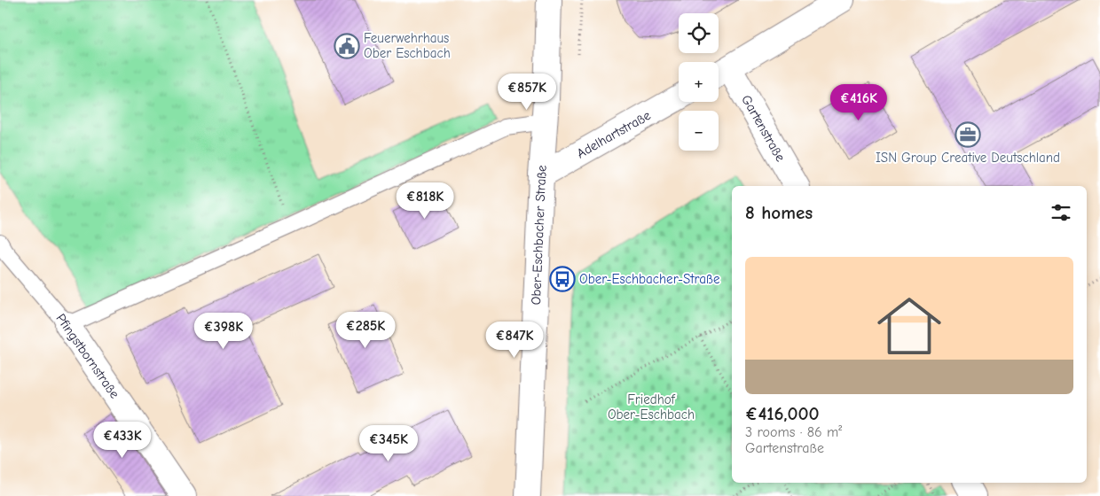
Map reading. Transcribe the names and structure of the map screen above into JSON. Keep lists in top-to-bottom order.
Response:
{
  "streets": {
    "street": [
      "Gartenstraße",
      "Adelhartstraße",
      "Ober-Eschbacher Straße",
      "Pfingstbornstraße"
    ]
  },
  "crossings": [
    ["Adelhartstraße", "Ober-Eschbacher Straße"]
  ],
  "parks": ["Friedhof Ober-Eschbach"],
  "places": {
    "public building": ["Feuerwehrhaus Ober Eschbach"],
    "office": ["ISN Group Creative Deutschland"],
    "bus stop": ["Ober-Eschbacher-Straße"]
  },
  "page": {
    "map_buttons": ["+", "−"],
    "price": [
      "€857K",
      "€416K",
      "€818K",
      "€285K",
      "€398K",
      "€847K",
      "€433K",
      "€345K"
    ],
    "heading": "8 homes",
    "list": [
      {
        "name": "€416,000",
        "note": "3 rooms · 86 m² · Gartenstraße"
      }
    ]
  }
}
